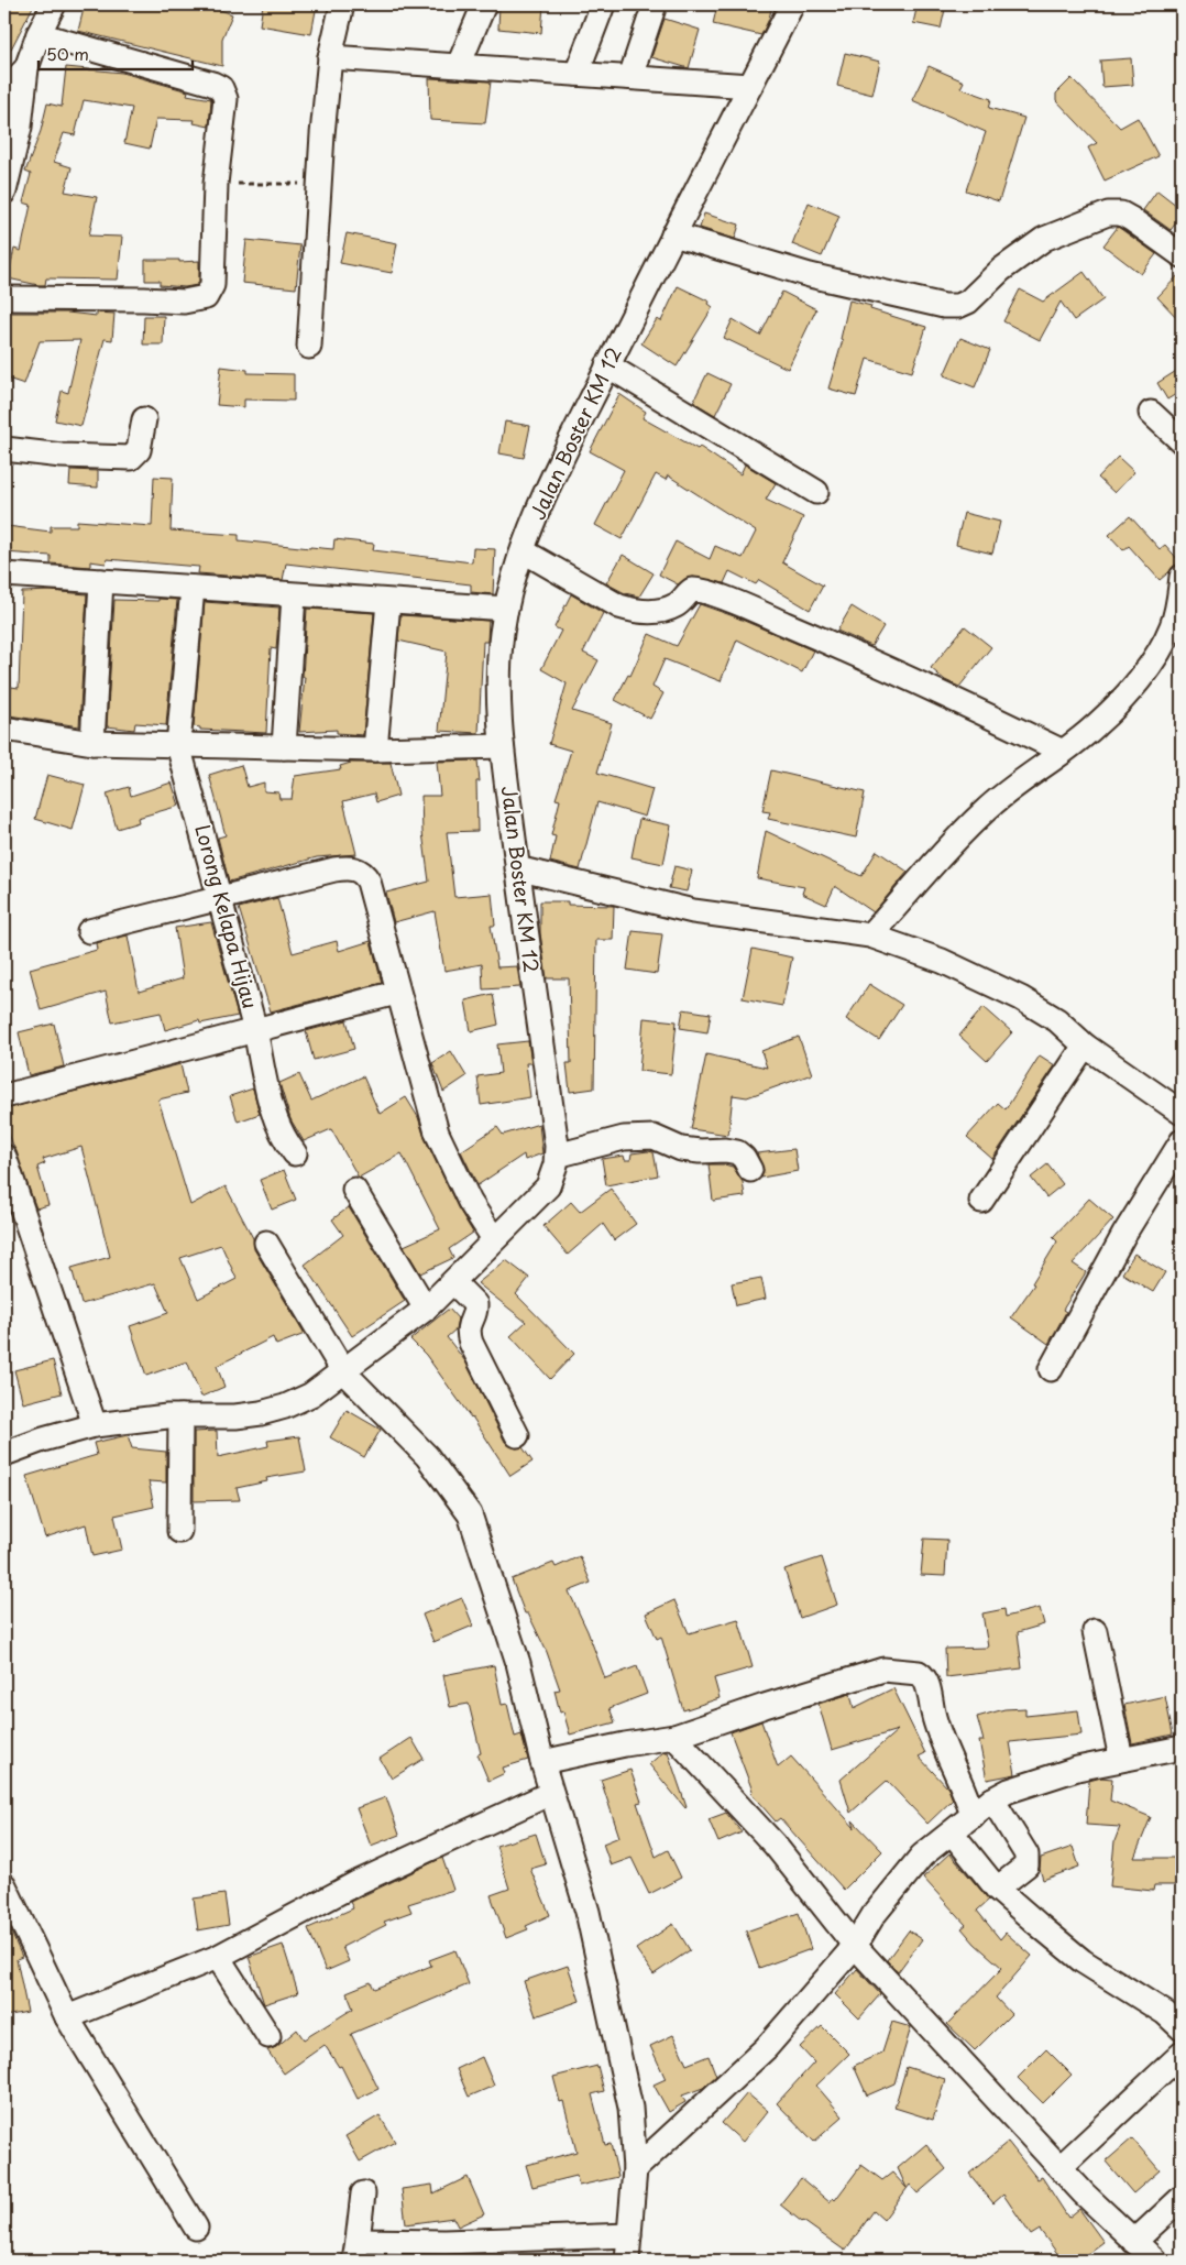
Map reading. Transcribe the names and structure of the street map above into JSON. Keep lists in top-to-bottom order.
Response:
{
  "streets": {
    "street": ["Jalan Boster KM 12", "Lorong Kelapa Hijau"]
  },
  "scale_bar": "50 m"
}
